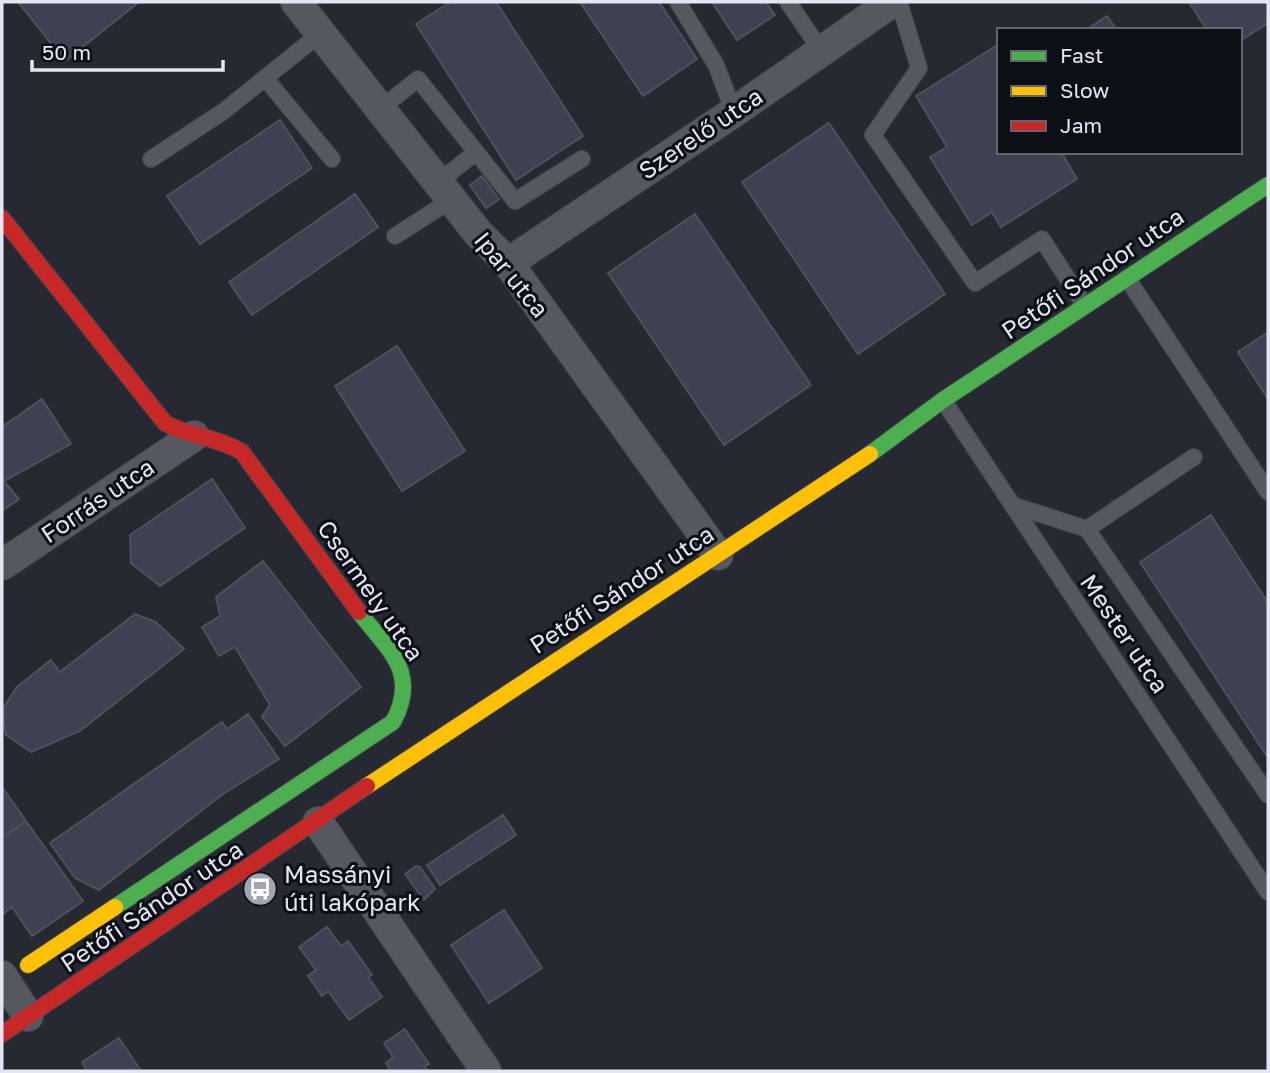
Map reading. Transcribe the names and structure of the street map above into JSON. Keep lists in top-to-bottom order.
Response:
{
  "streets": {
    "street": [
      "Szerelő utca",
      "Petőfi Sándor utca",
      "Ipar utca",
      "Forrás utca",
      "Csermely utca"
    ],
    "lane": ["Mester utca"]
  },
  "crossings": [
    ["Szerelő utca", "Ipar utca"],
    ["Petőfi Sándor utca", "Ipar utca"],
    ["Petőfi Sándor utca", "Mester utca"],
    ["Forrás utca", "Csermely utca"]
  ],
  "places": {
    "bus stop": ["Massányi úti lakópark"]
  },
  "legend": ["Fast", "Slow", "Jam"],
  "scale_bar": "50 m"
}
